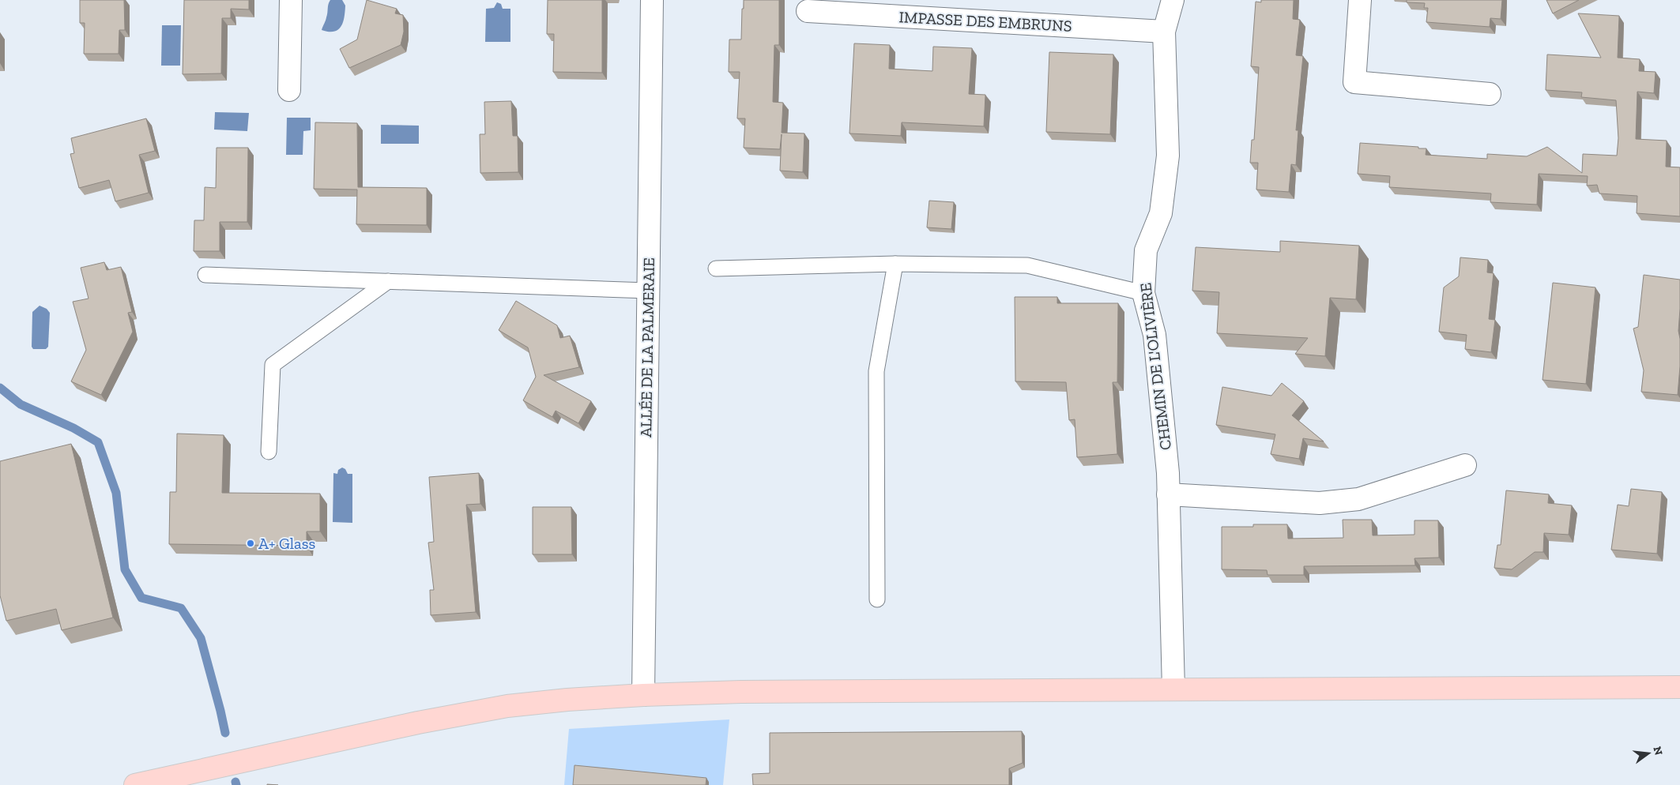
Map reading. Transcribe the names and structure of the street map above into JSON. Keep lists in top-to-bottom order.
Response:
{
  "streets": {
    "street": ["IMPASSE DES EMBRUNS", "ALLÉE DE LA PALMERAIE", "CHEMIN DE L'OLIVIÈRE"]
  },
  "crossings": [
    ["IMPASSE DES EMBRUNS", "CHEMIN DE L'OLIVIÈRE"]
  ],
  "places": ["A+ Glass"],
  "north": "right"
}
